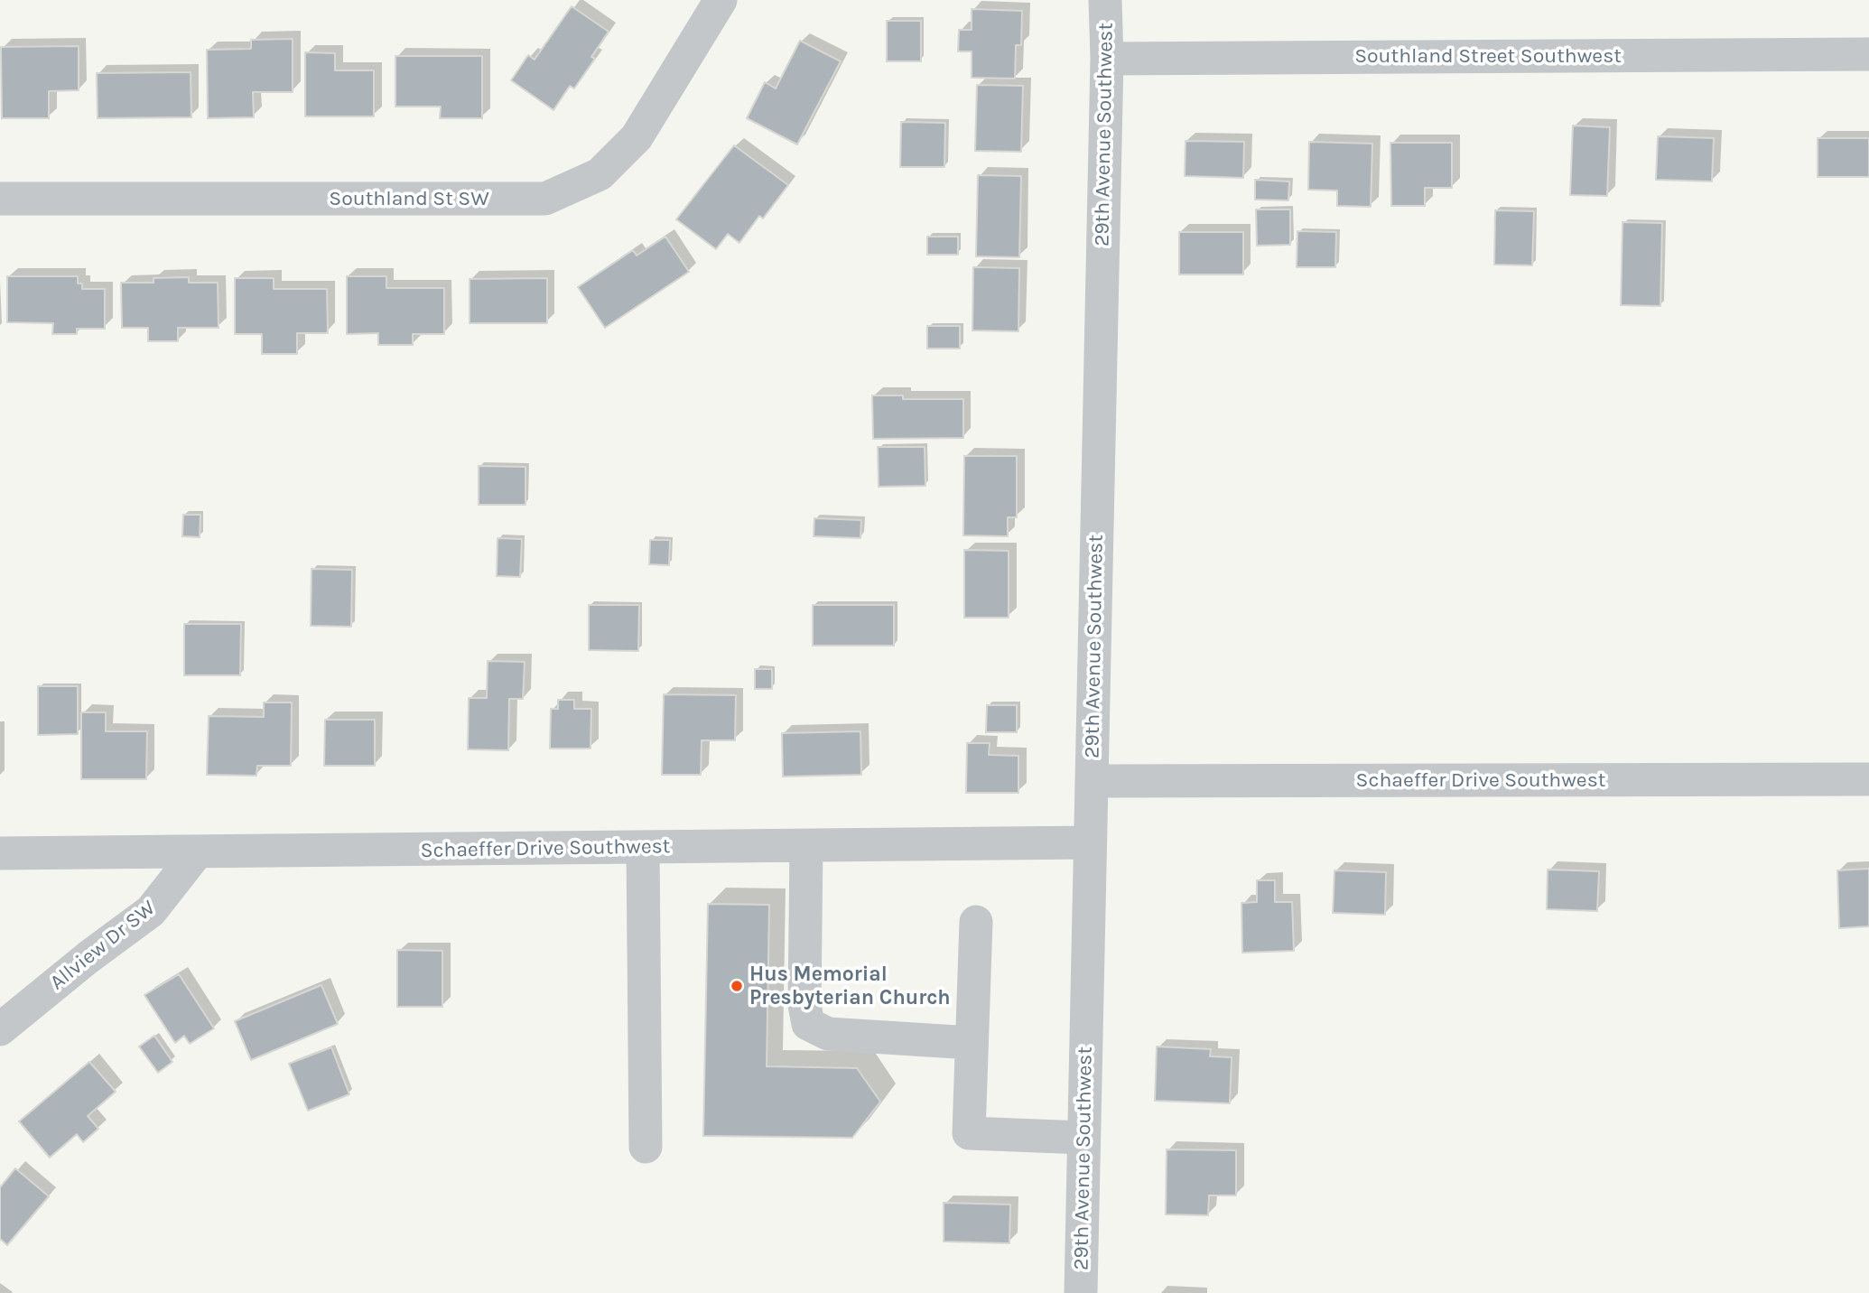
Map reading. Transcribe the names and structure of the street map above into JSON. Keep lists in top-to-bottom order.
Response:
{
  "streets": {
    "street": [
      "Southland Street Southwest",
      "29th Avenue Southwest",
      "Southland St SW",
      "Schaeffer Drive Southwest",
      "Allview Dr SW"
    ]
  },
  "crossings": [
    ["Southland Street Southwest", "29th Avenue Southwest"],
    ["29th Avenue Southwest", "Schaeffer Drive Southwest"],
    ["Schaeffer Drive Southwest", "Allview Dr SW"]
  ],
  "places": ["Hus Memorial Presbyterian Church"]
}
